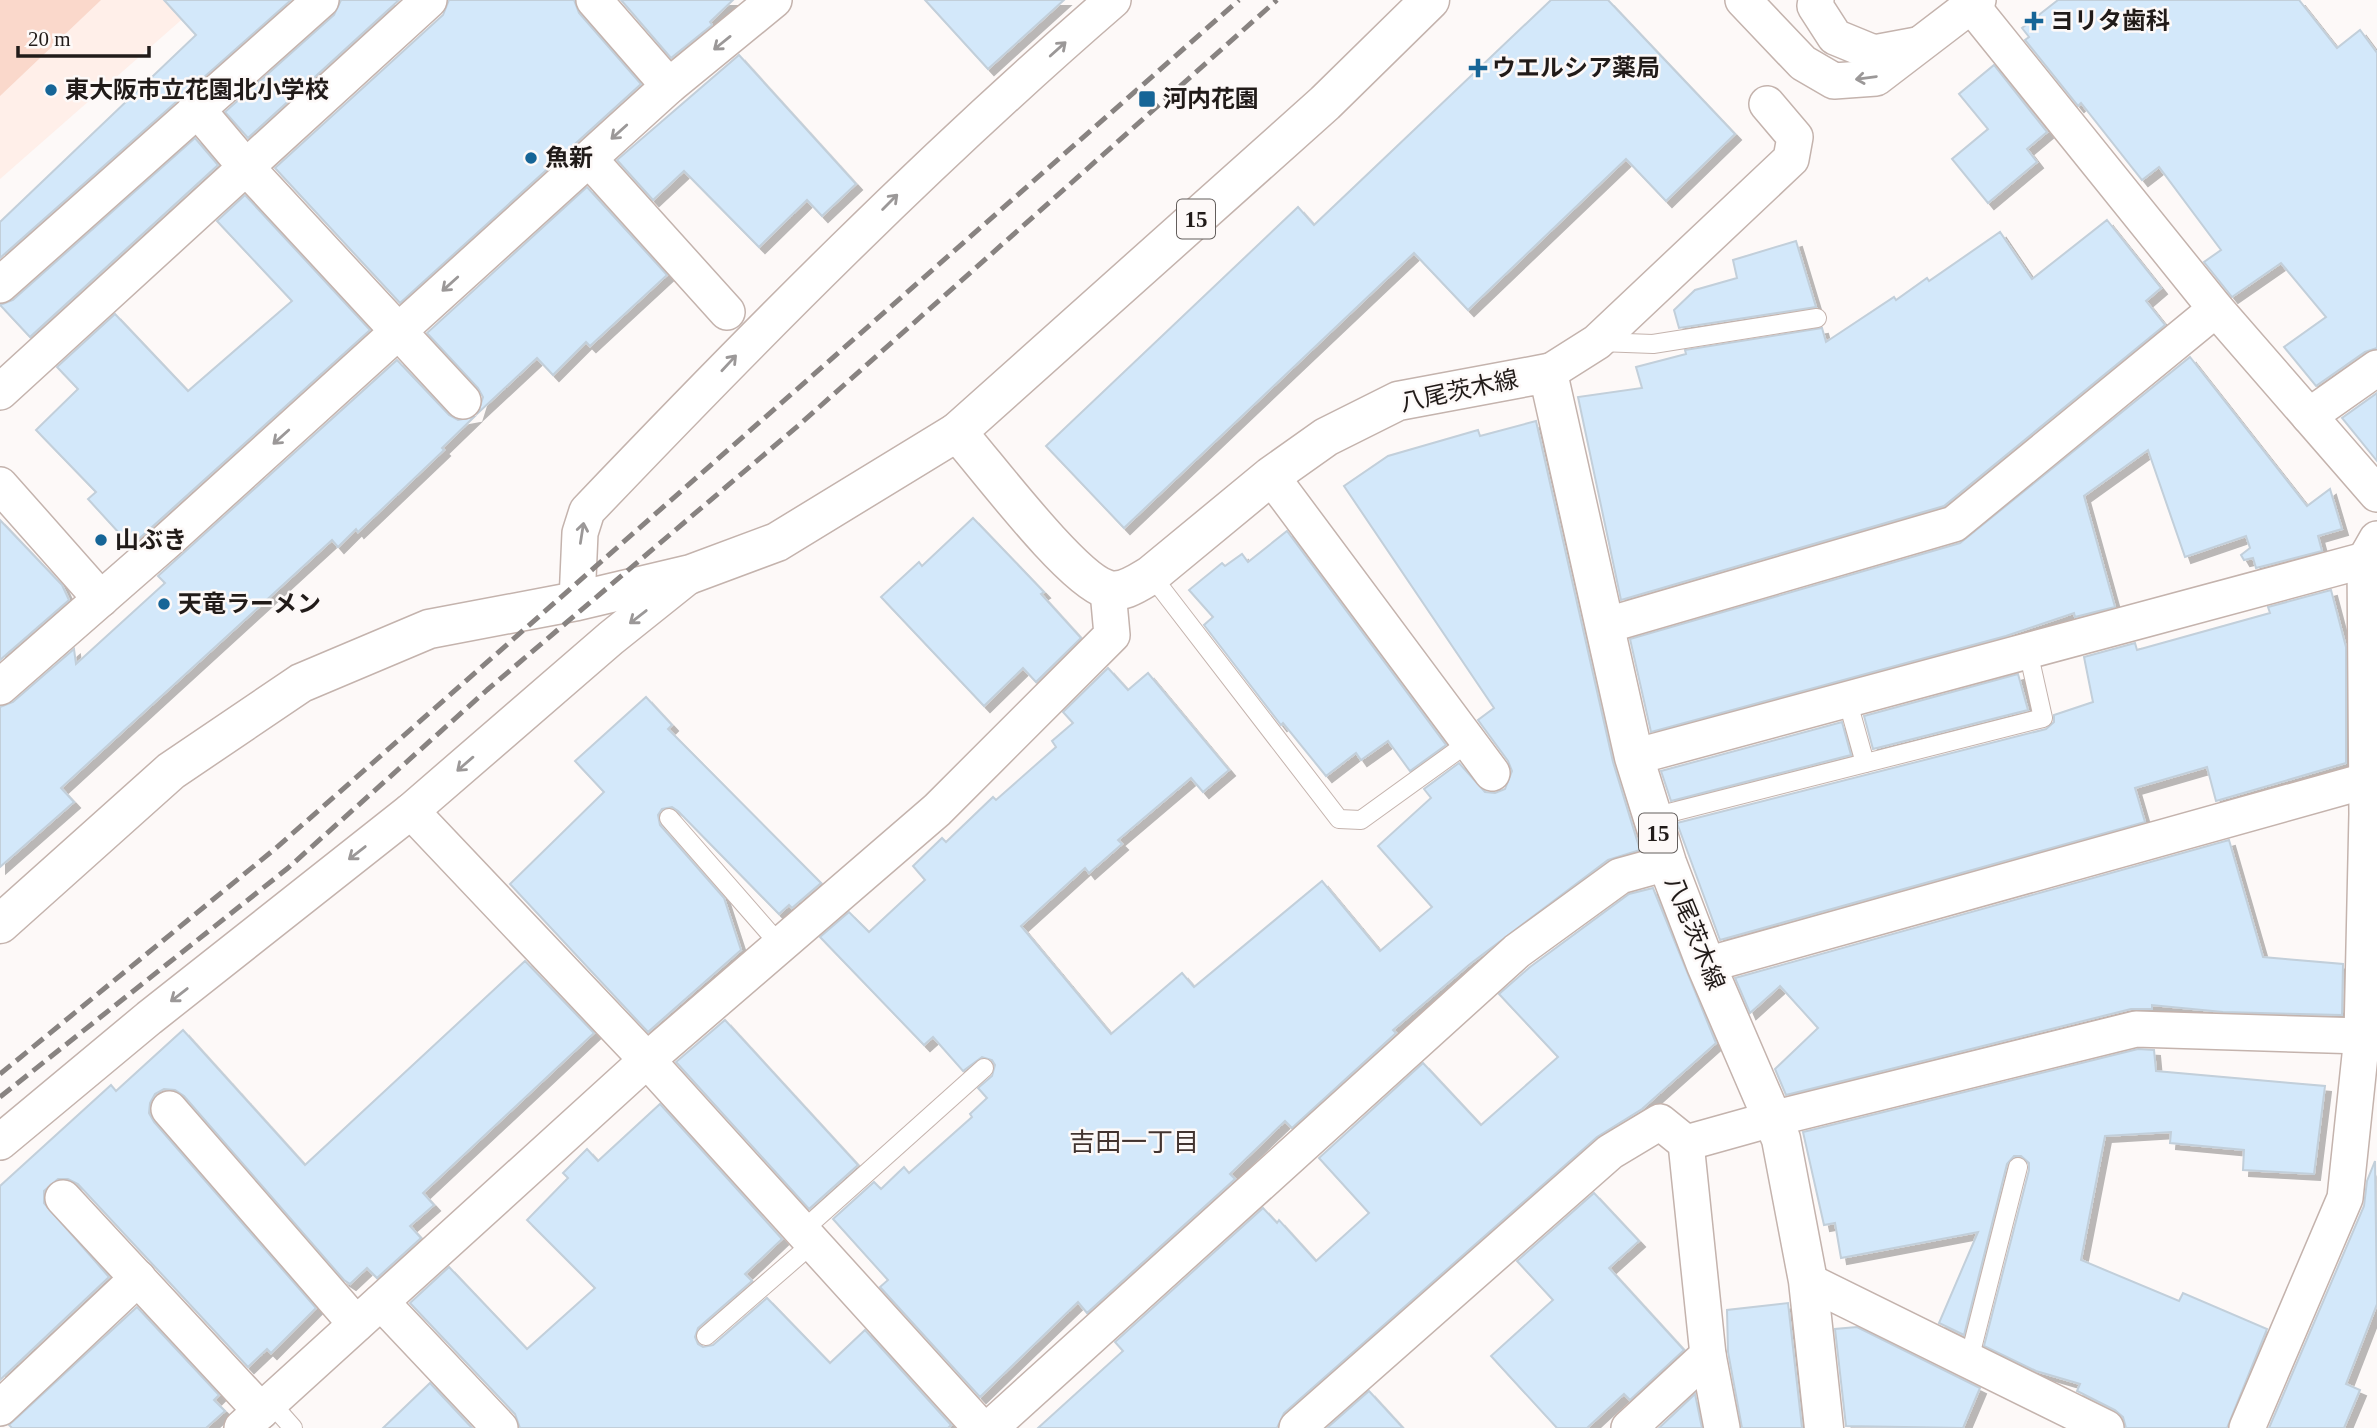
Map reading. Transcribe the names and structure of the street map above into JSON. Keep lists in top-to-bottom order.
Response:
{
  "streets": {
    "main road": ["15", "八尾茨木線"]
  },
  "districts": ["吉田一丁目"],
  "places": {
    "health": ["ヨリタ歯科", "ウエルシア薬局"],
    "other": [
      "東大阪市立花園北小学校",
      "魚新",
      "山ぶき",
      "天竜ラーメン"
    ],
    "transit": ["河内花園"]
  },
  "scale_bar": "20 m"
}
